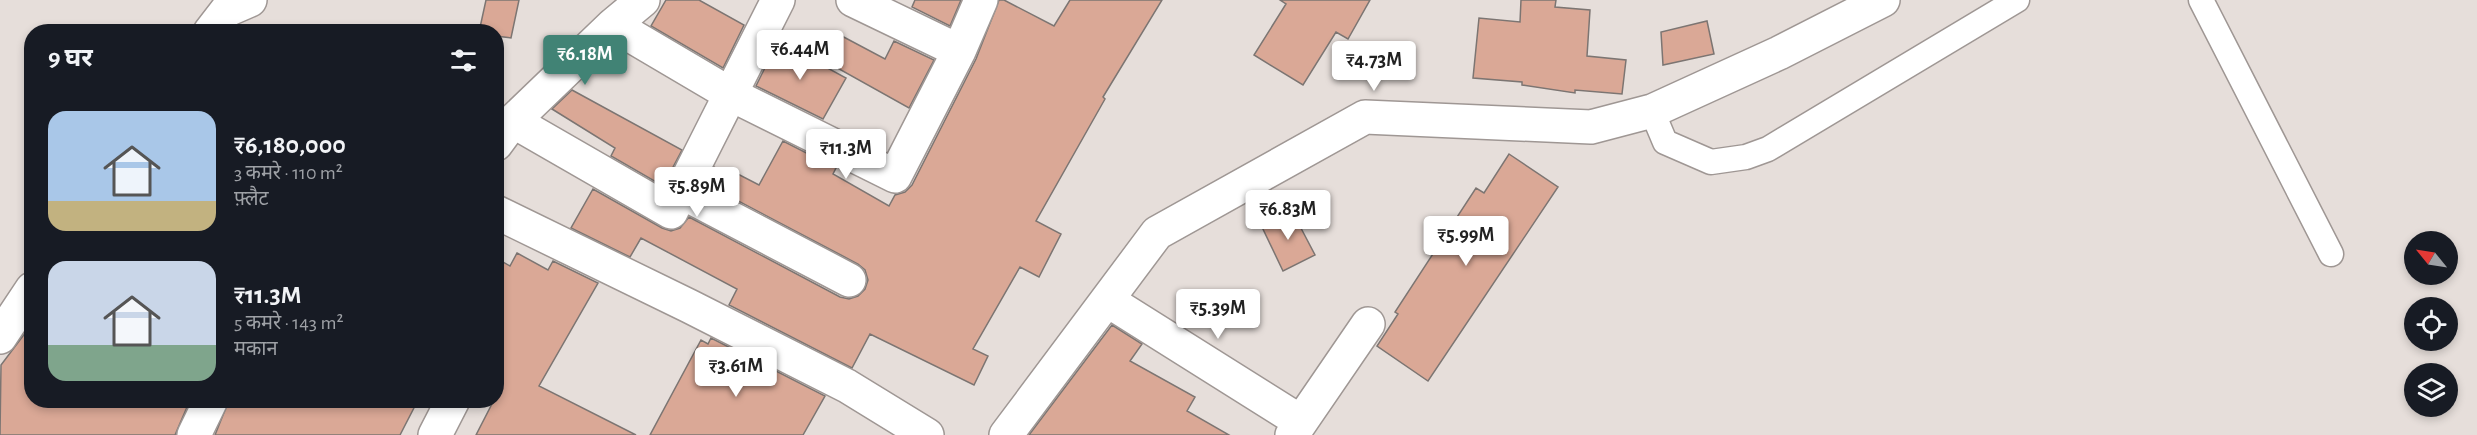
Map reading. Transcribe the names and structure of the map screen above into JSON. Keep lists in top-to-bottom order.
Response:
{
  "north": "top left",
  "page": {
    "heading": "9 घर",
    "price": [
      "₹6.44M",
      "₹6.18M",
      "₹4.73M",
      "₹11.3M",
      "₹5.89M",
      "₹6.83M",
      "₹5.99M",
      "₹5.39M",
      "₹3.61M"
    ],
    "list": [
      {
        "name": "₹6,180,000",
        "note": "3 कमरे · 110 m² · फ़्लैट"
      },
      {
        "name": "₹11.3M",
        "note": "5 कमरे · 143 m² · मकान"
      }
    ]
  }
}
